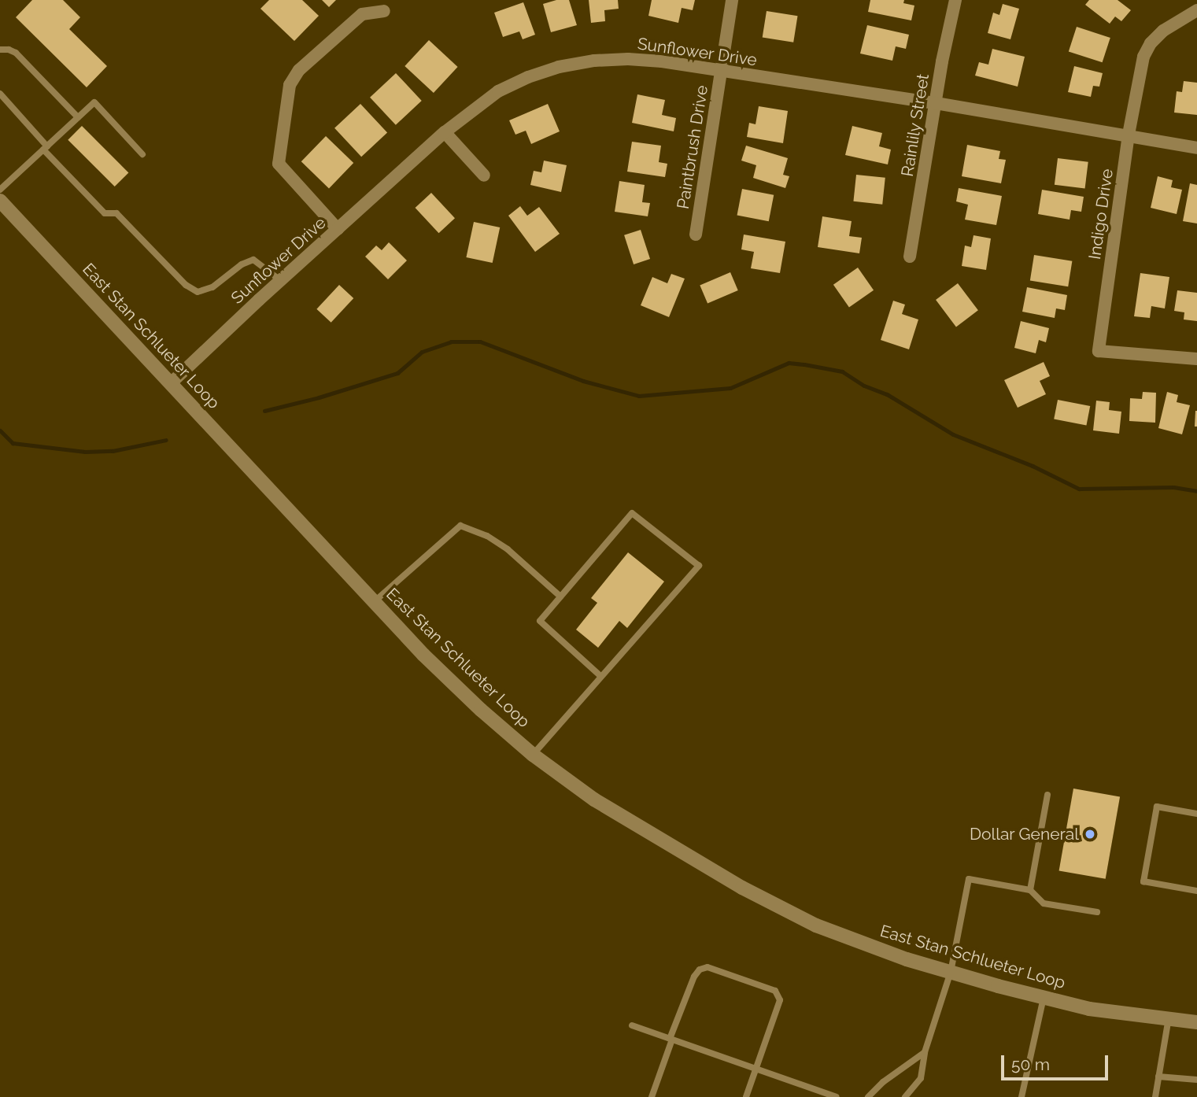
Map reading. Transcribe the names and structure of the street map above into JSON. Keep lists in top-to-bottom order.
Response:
{
  "streets": {
    "main road": ["East Stan Schlueter Loop"],
    "street": [
      "Sunflower Drive",
      "Rainlily Street",
      "Paintbrush Drive",
      "Indigo Drive"
    ]
  },
  "crossings": [
    ["Sunflower Drive", "Rainlily Street"],
    ["Sunflower Drive", "Paintbrush Drive"],
    ["Sunflower Drive", "Indigo Drive"],
    ["Sunflower Drive", "East Stan Schlueter Loop"]
  ],
  "places": ["Dollar General"],
  "scale_bar": "50 m"
}
